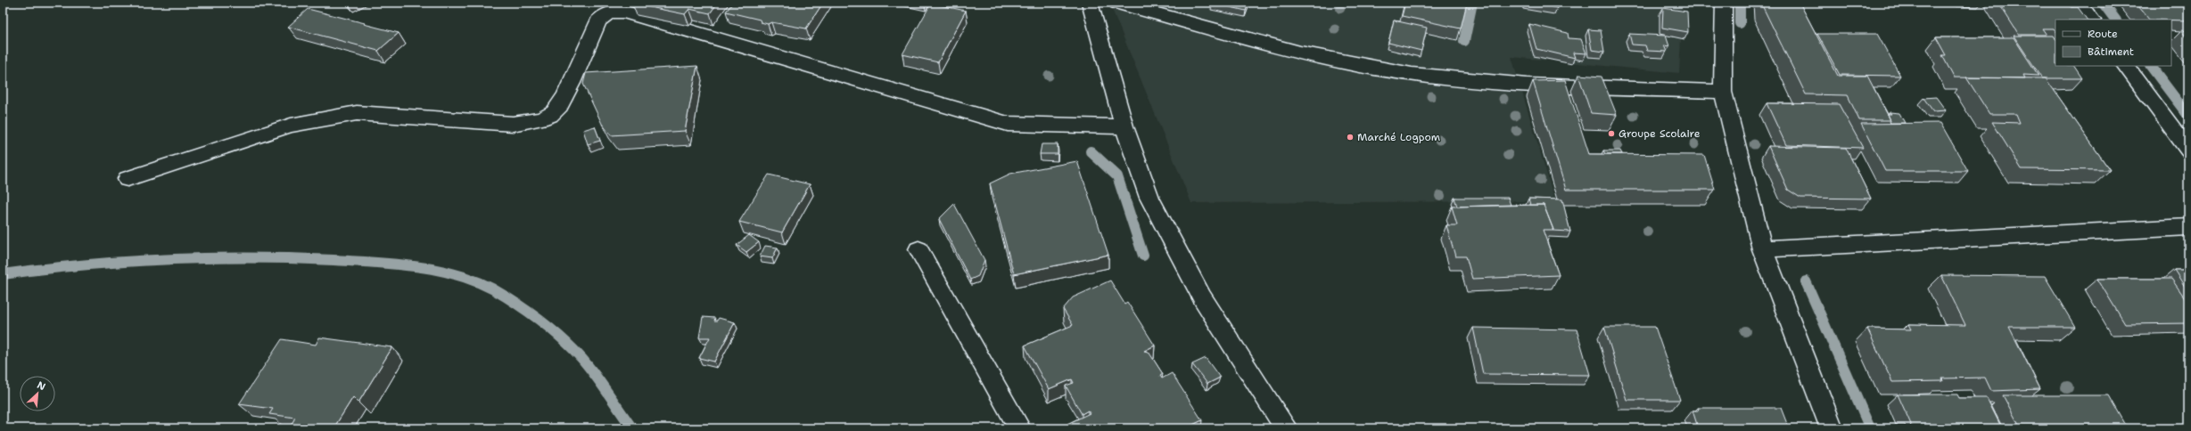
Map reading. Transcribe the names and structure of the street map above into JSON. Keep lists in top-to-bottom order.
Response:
{
  "places": ["Groupe Scolaire", "Marché Logpom"],
  "legend": ["Route", "Bâtiment"],
  "north": "top right"
}
